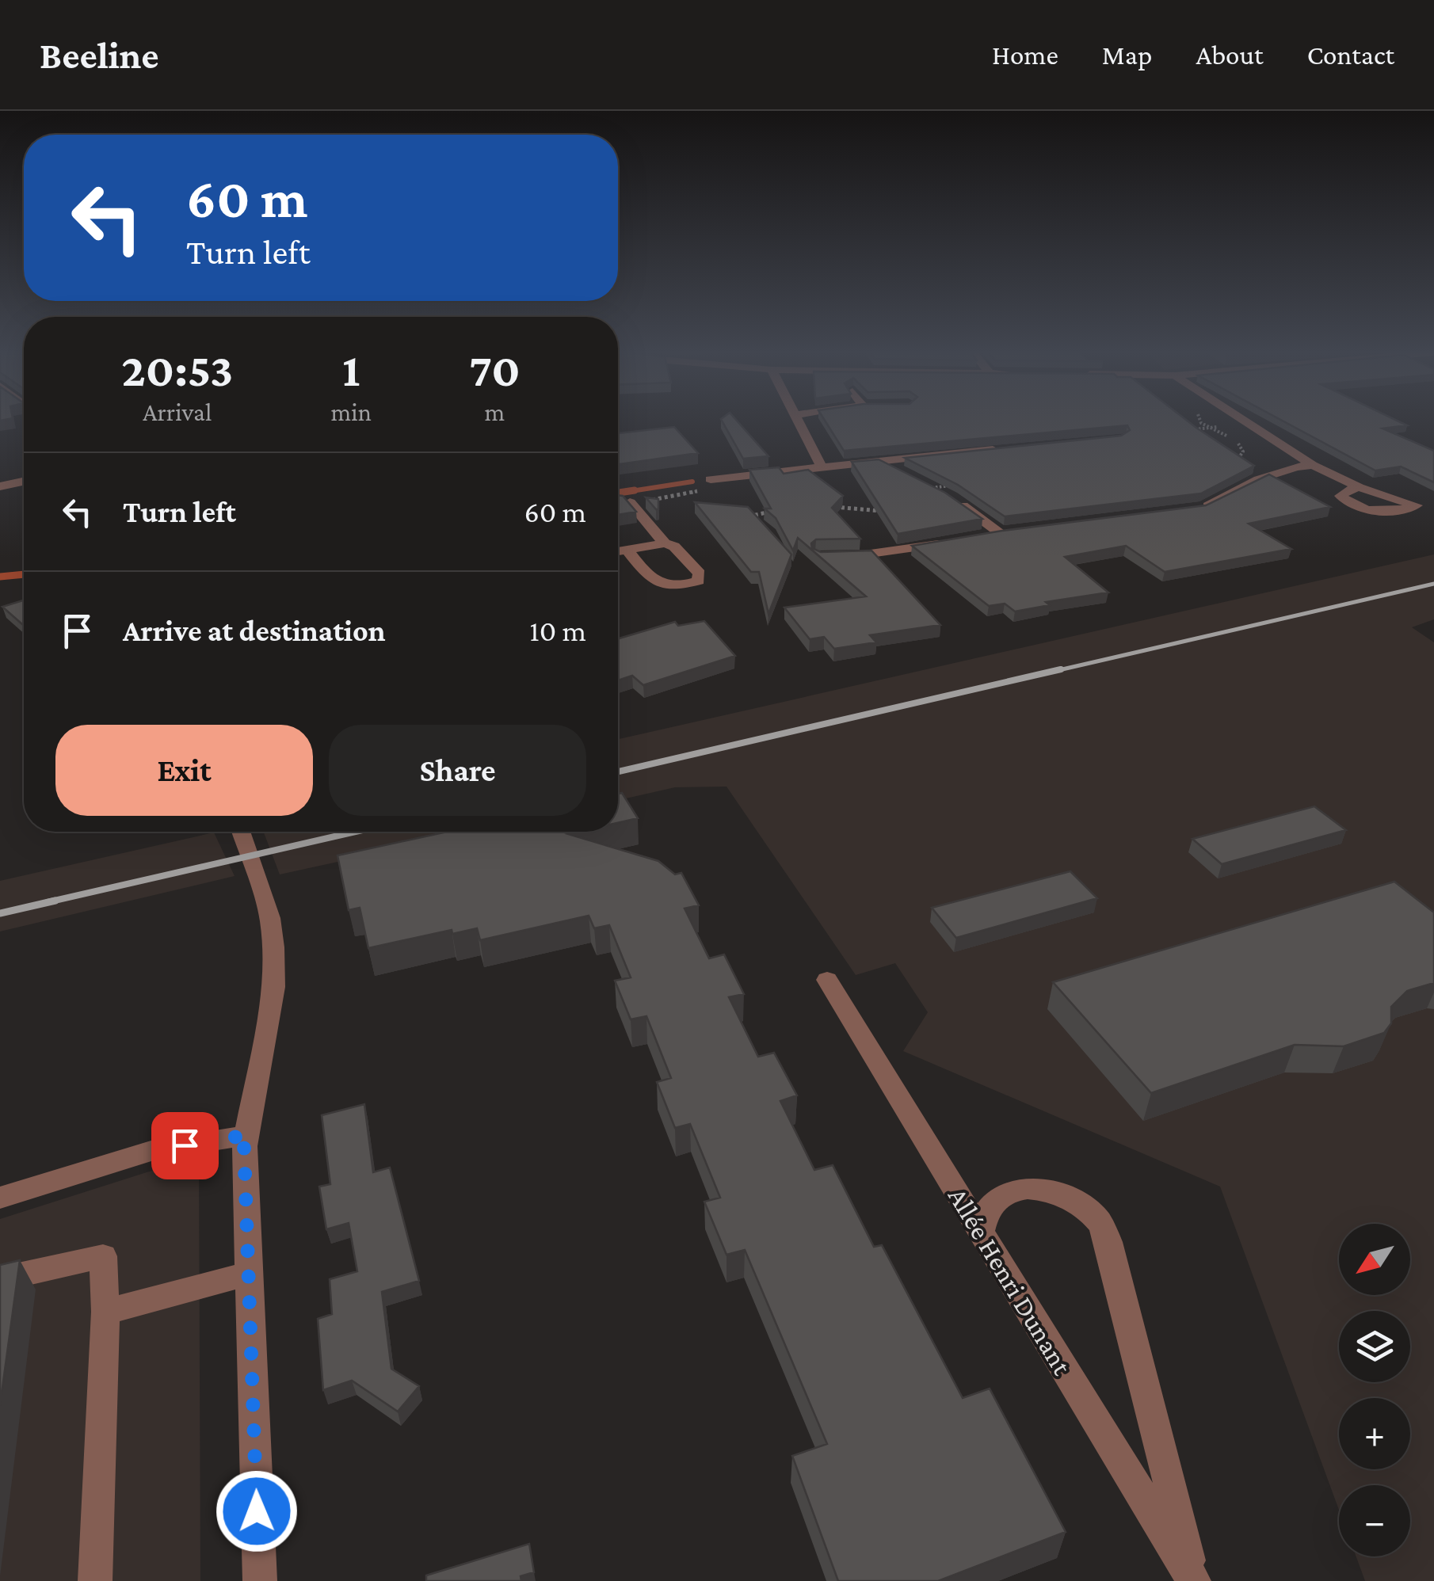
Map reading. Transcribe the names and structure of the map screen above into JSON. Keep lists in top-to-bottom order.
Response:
{
  "streets": {
    "street": ["Allée Henri Dunant"]
  },
  "north": "bottom left",
  "page": {
    "header": "Beeline",
    "nav": [
      "Home",
      "Map",
      "About",
      "Contact"
    ],
    "turn": ["60 m", "Turn left"],
    "eta": [
      "20:53",
      "Arrival",
      "1",
      "min",
      "70",
      "m"
    ],
    "list": [
      {
        "name": "Turn left",
        "value": "60 m"
      },
      {
        "name": "Arrive at destination",
        "value": "10 m"
      }
    ],
    "buttons": ["Exit", "Share"],
    "map_buttons": ["+", "−"]
  }
}
